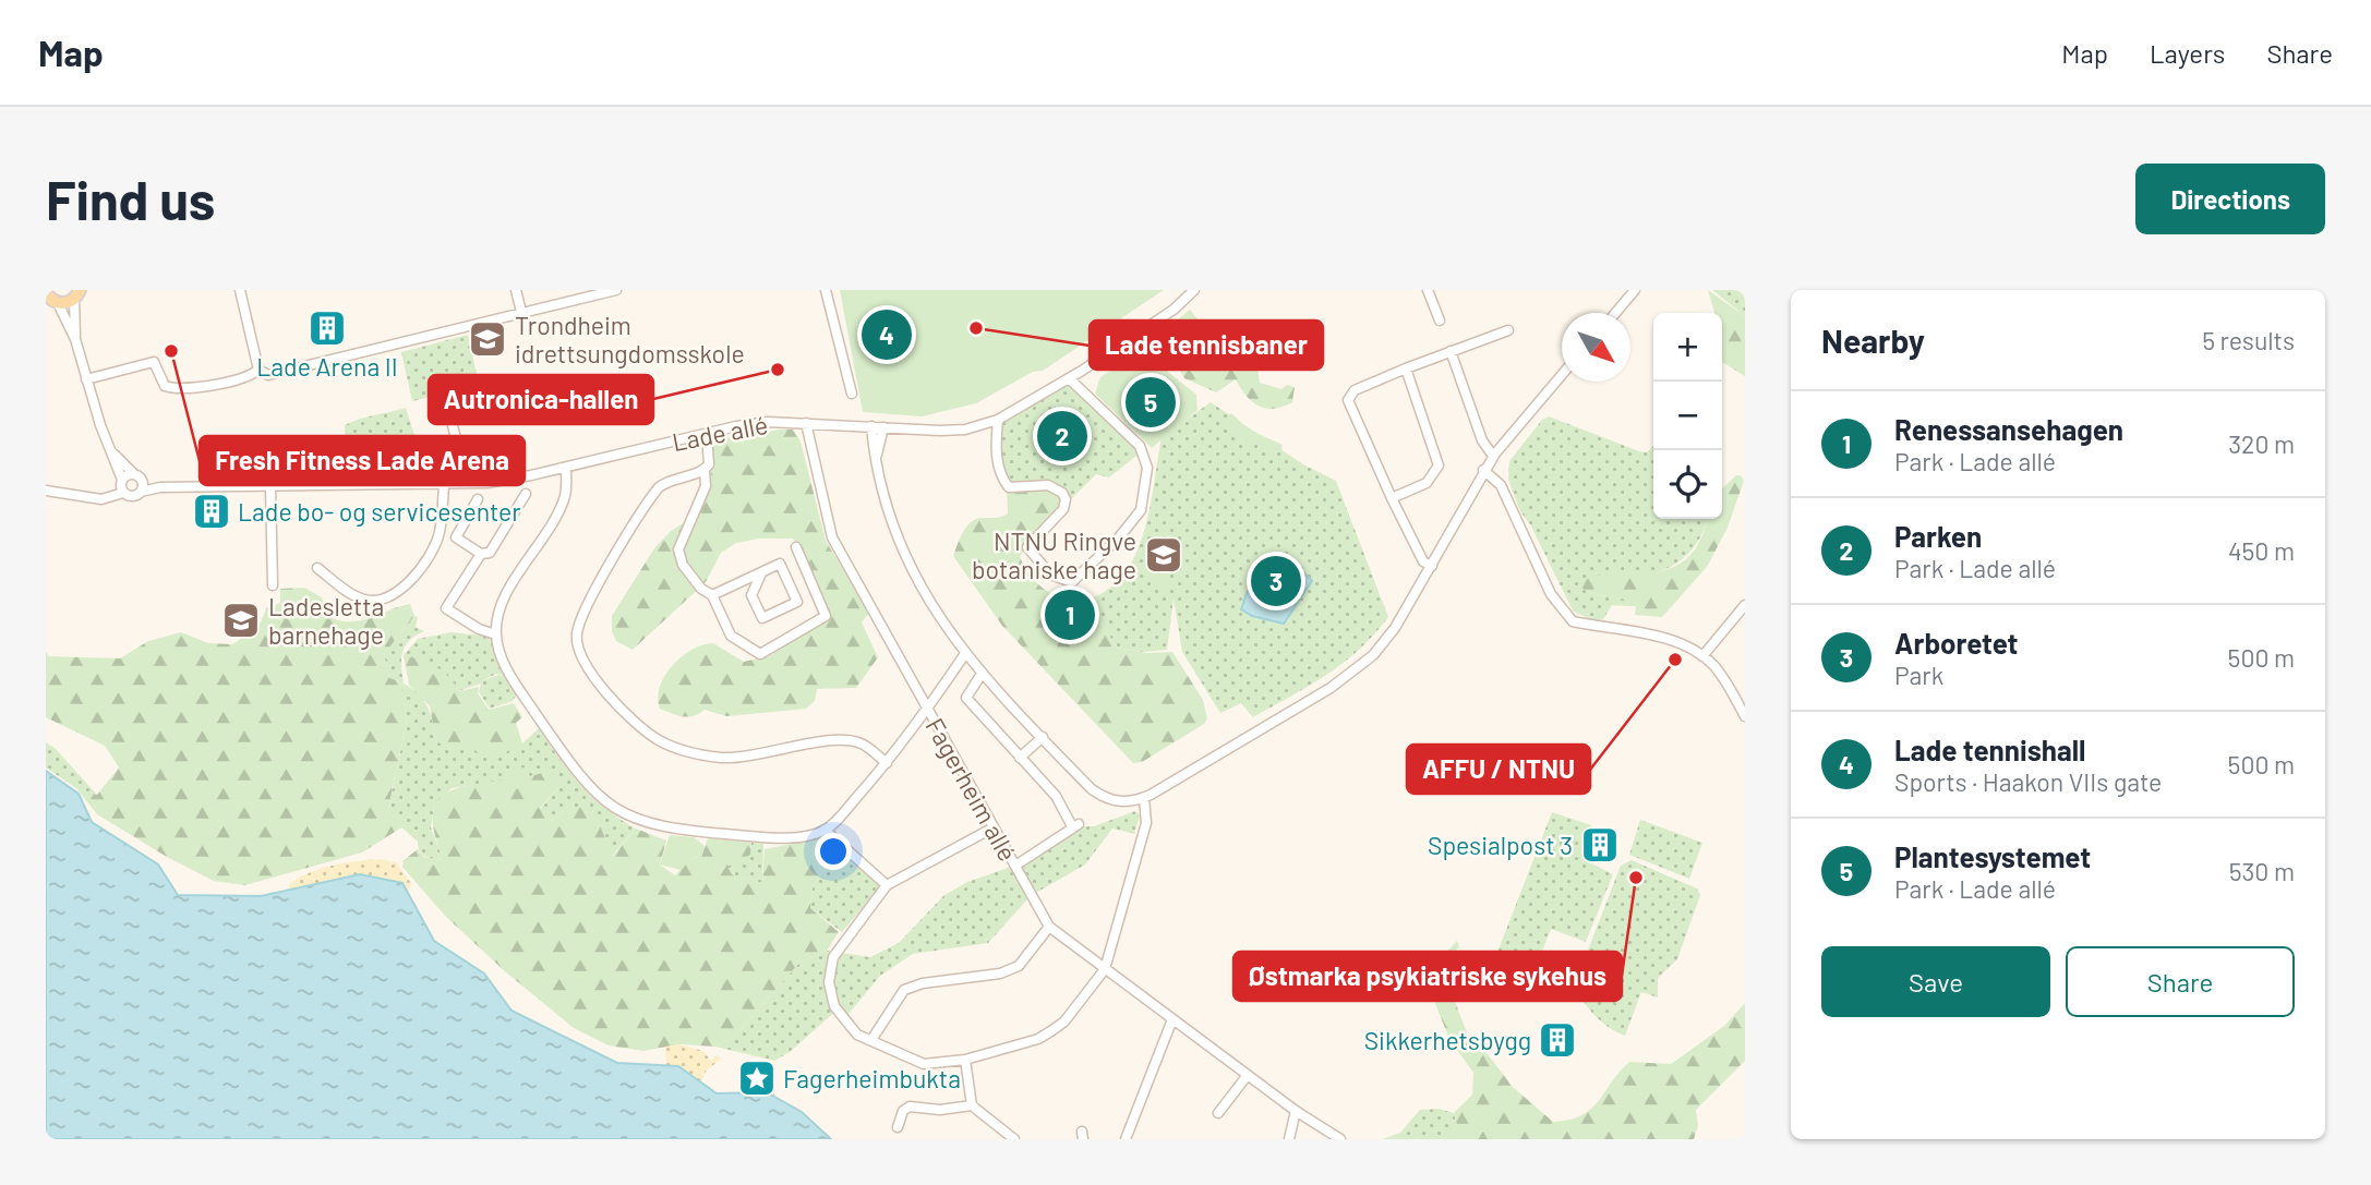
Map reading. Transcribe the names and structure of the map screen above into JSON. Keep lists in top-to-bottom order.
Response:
{
  "streets": {
    "street": ["Lade allé", "Fagerheim allé"]
  },
  "crossings": [
    ["Lade allé", "Fagerheim allé"]
  ],
  "places": {
    "building": [
      "Lade Arena II",
      "Lade bo- og servicesenter",
      "Spesialpost 3",
      "Sikkerhetsbygg"
    ],
    "other": [
      "Lade tennisbaner",
      "Fresh Fitness Lade Arena",
      "Autronica-hallen",
      "AFFU / NTNU",
      "Østmarka psykiatriske sykehus"
    ],
    "school or university": ["Trondheim idrettsungdomsskole", "NTNU Ringve botaniske hage", "Ladesletta barnehage"],
    "place": ["Fagerheimbukta"]
  },
  "north": "bottom right",
  "page": {
    "header": "Map",
    "nav": ["Map", "Layers", "Share"],
    "buttons": [
      "Directions",
      ["Save", "Share"]
    ],
    "title": "Find us",
    "heading": ["Nearby", "5 results"],
    "pins": [
      "4",
      "5",
      "2",
      "3",
      "1"
    ],
    "map_buttons": ["+", "−"],
    "list": [
      {
        "mark": "1",
        "name": "Renessansehagen",
        "note": "Park · Lade allé",
        "value": "320 m"
      },
      {
        "mark": "2",
        "name": "Parken",
        "note": "Park · Lade allé",
        "value": "450 m"
      },
      {
        "mark": "3",
        "name": "Arboretet",
        "note": "Park",
        "value": "500 m"
      },
      {
        "mark": "4",
        "name": "Lade tennishall",
        "note": "Sports · Haakon VIIs gate",
        "value": "500 m"
      },
      {
        "mark": "5",
        "name": "Plantesystemet",
        "note": "Park · Lade allé",
        "value": "530 m"
      }
    ]
  }
}
